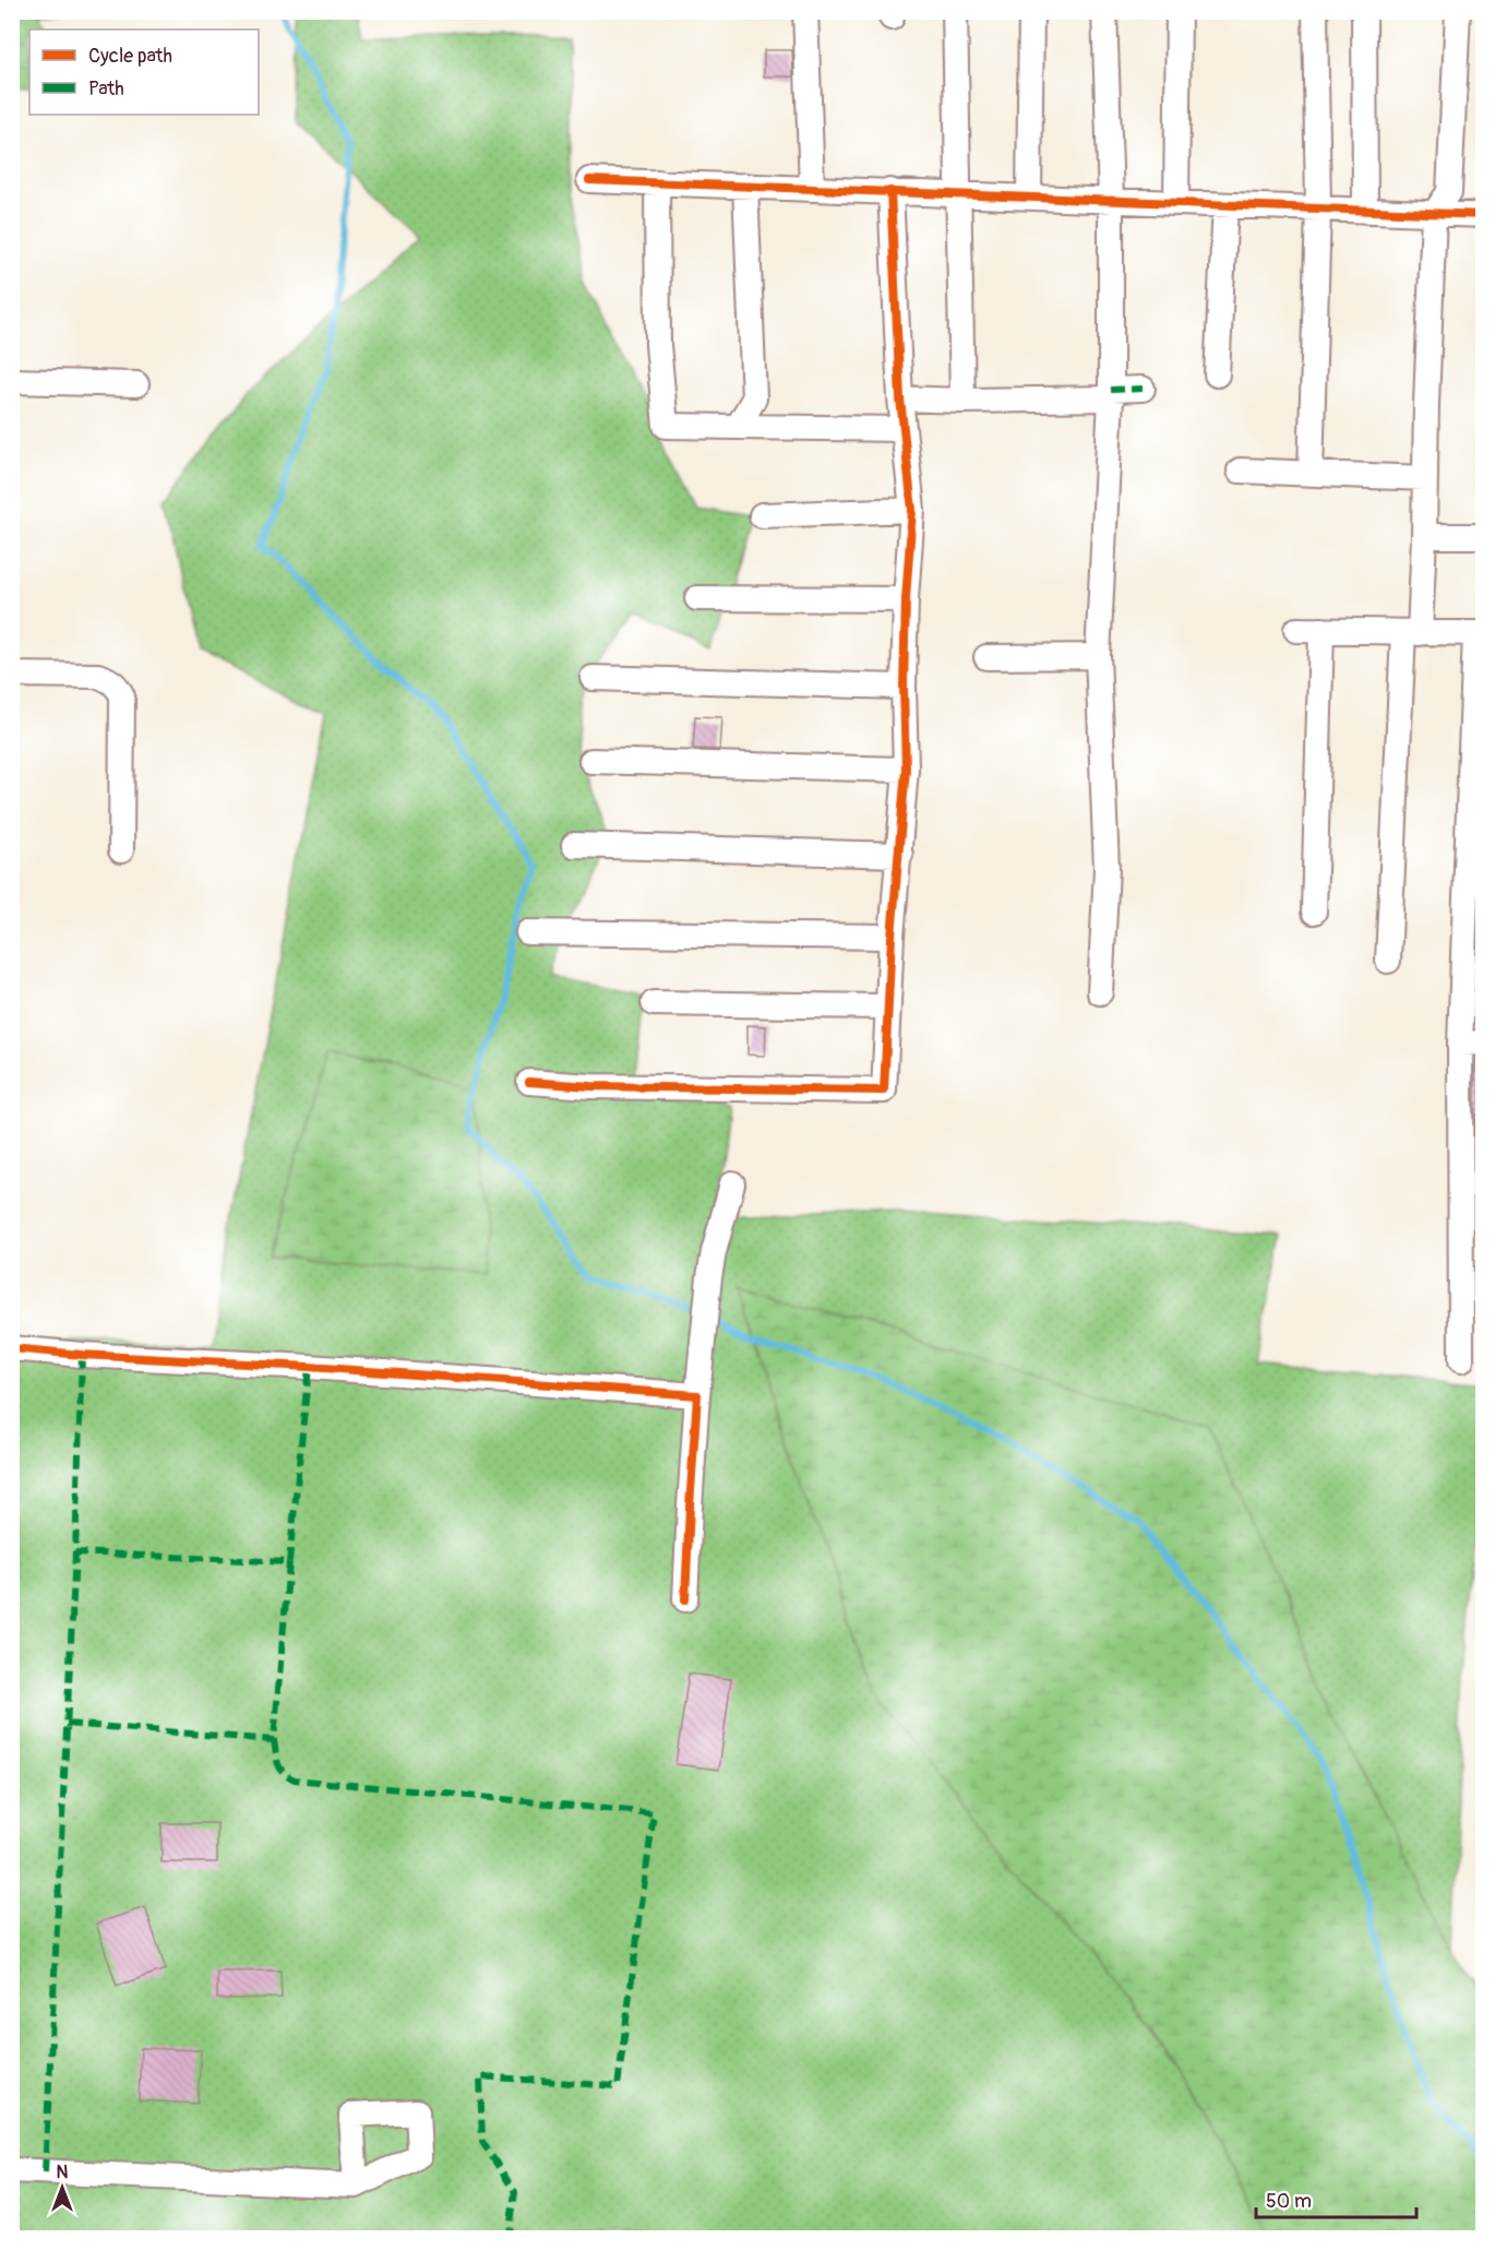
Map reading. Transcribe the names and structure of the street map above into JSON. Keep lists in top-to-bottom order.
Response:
{
  "legend": ["Cycle path", "Path"],
  "scale_bar": "50 m",
  "north": "top"
}
